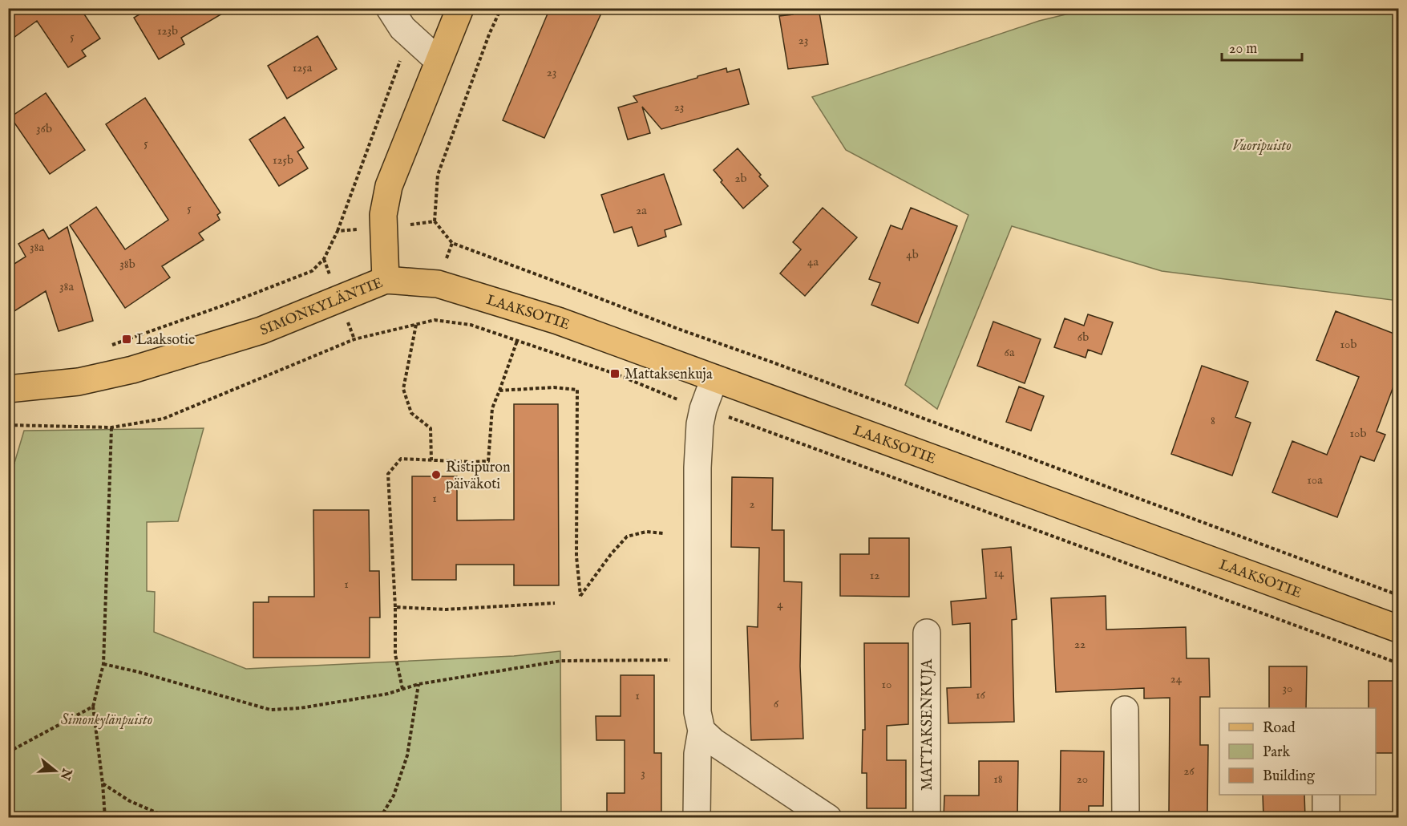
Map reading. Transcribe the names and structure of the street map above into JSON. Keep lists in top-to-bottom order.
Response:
{
  "streets": {
    "main road": ["SIMONKYLÄNTIE", "LAAKSOTIE"],
    "street": ["MATTAKSENKUJA"]
  },
  "crossings": [
    ["SIMONKYLÄNTIE", "LAAKSOTIE"]
  ],
  "parks": ["Vuoripuisto", "Simonkylänpuisto"],
  "places": {
    "transit": ["Laaksotie", "Mattaksenkuja"],
    "other": ["Ristipuron päiväkoti"]
  },
  "house_numbers": [
    "123b",
    "5",
    "23",
    "125a",
    "23",
    "23",
    "36b",
    "5",
    "125b",
    "2b",
    "5",
    "2a",
    "38a",
    "4b",
    "4a",
    "38b",
    "38a",
    "6b",
    "10b",
    "6a",
    "8",
    "10b",
    "10a",
    "1",
    "2",
    "14",
    "12",
    "1",
    "4",
    "22",
    "24",
    "10",
    "30",
    "16",
    "1",
    "6",
    "26",
    "3",
    "18",
    "20"
  ],
  "legend": ["Road", "Park", "Building"],
  "scale_bar": "20 m",
  "north": "right"
}
